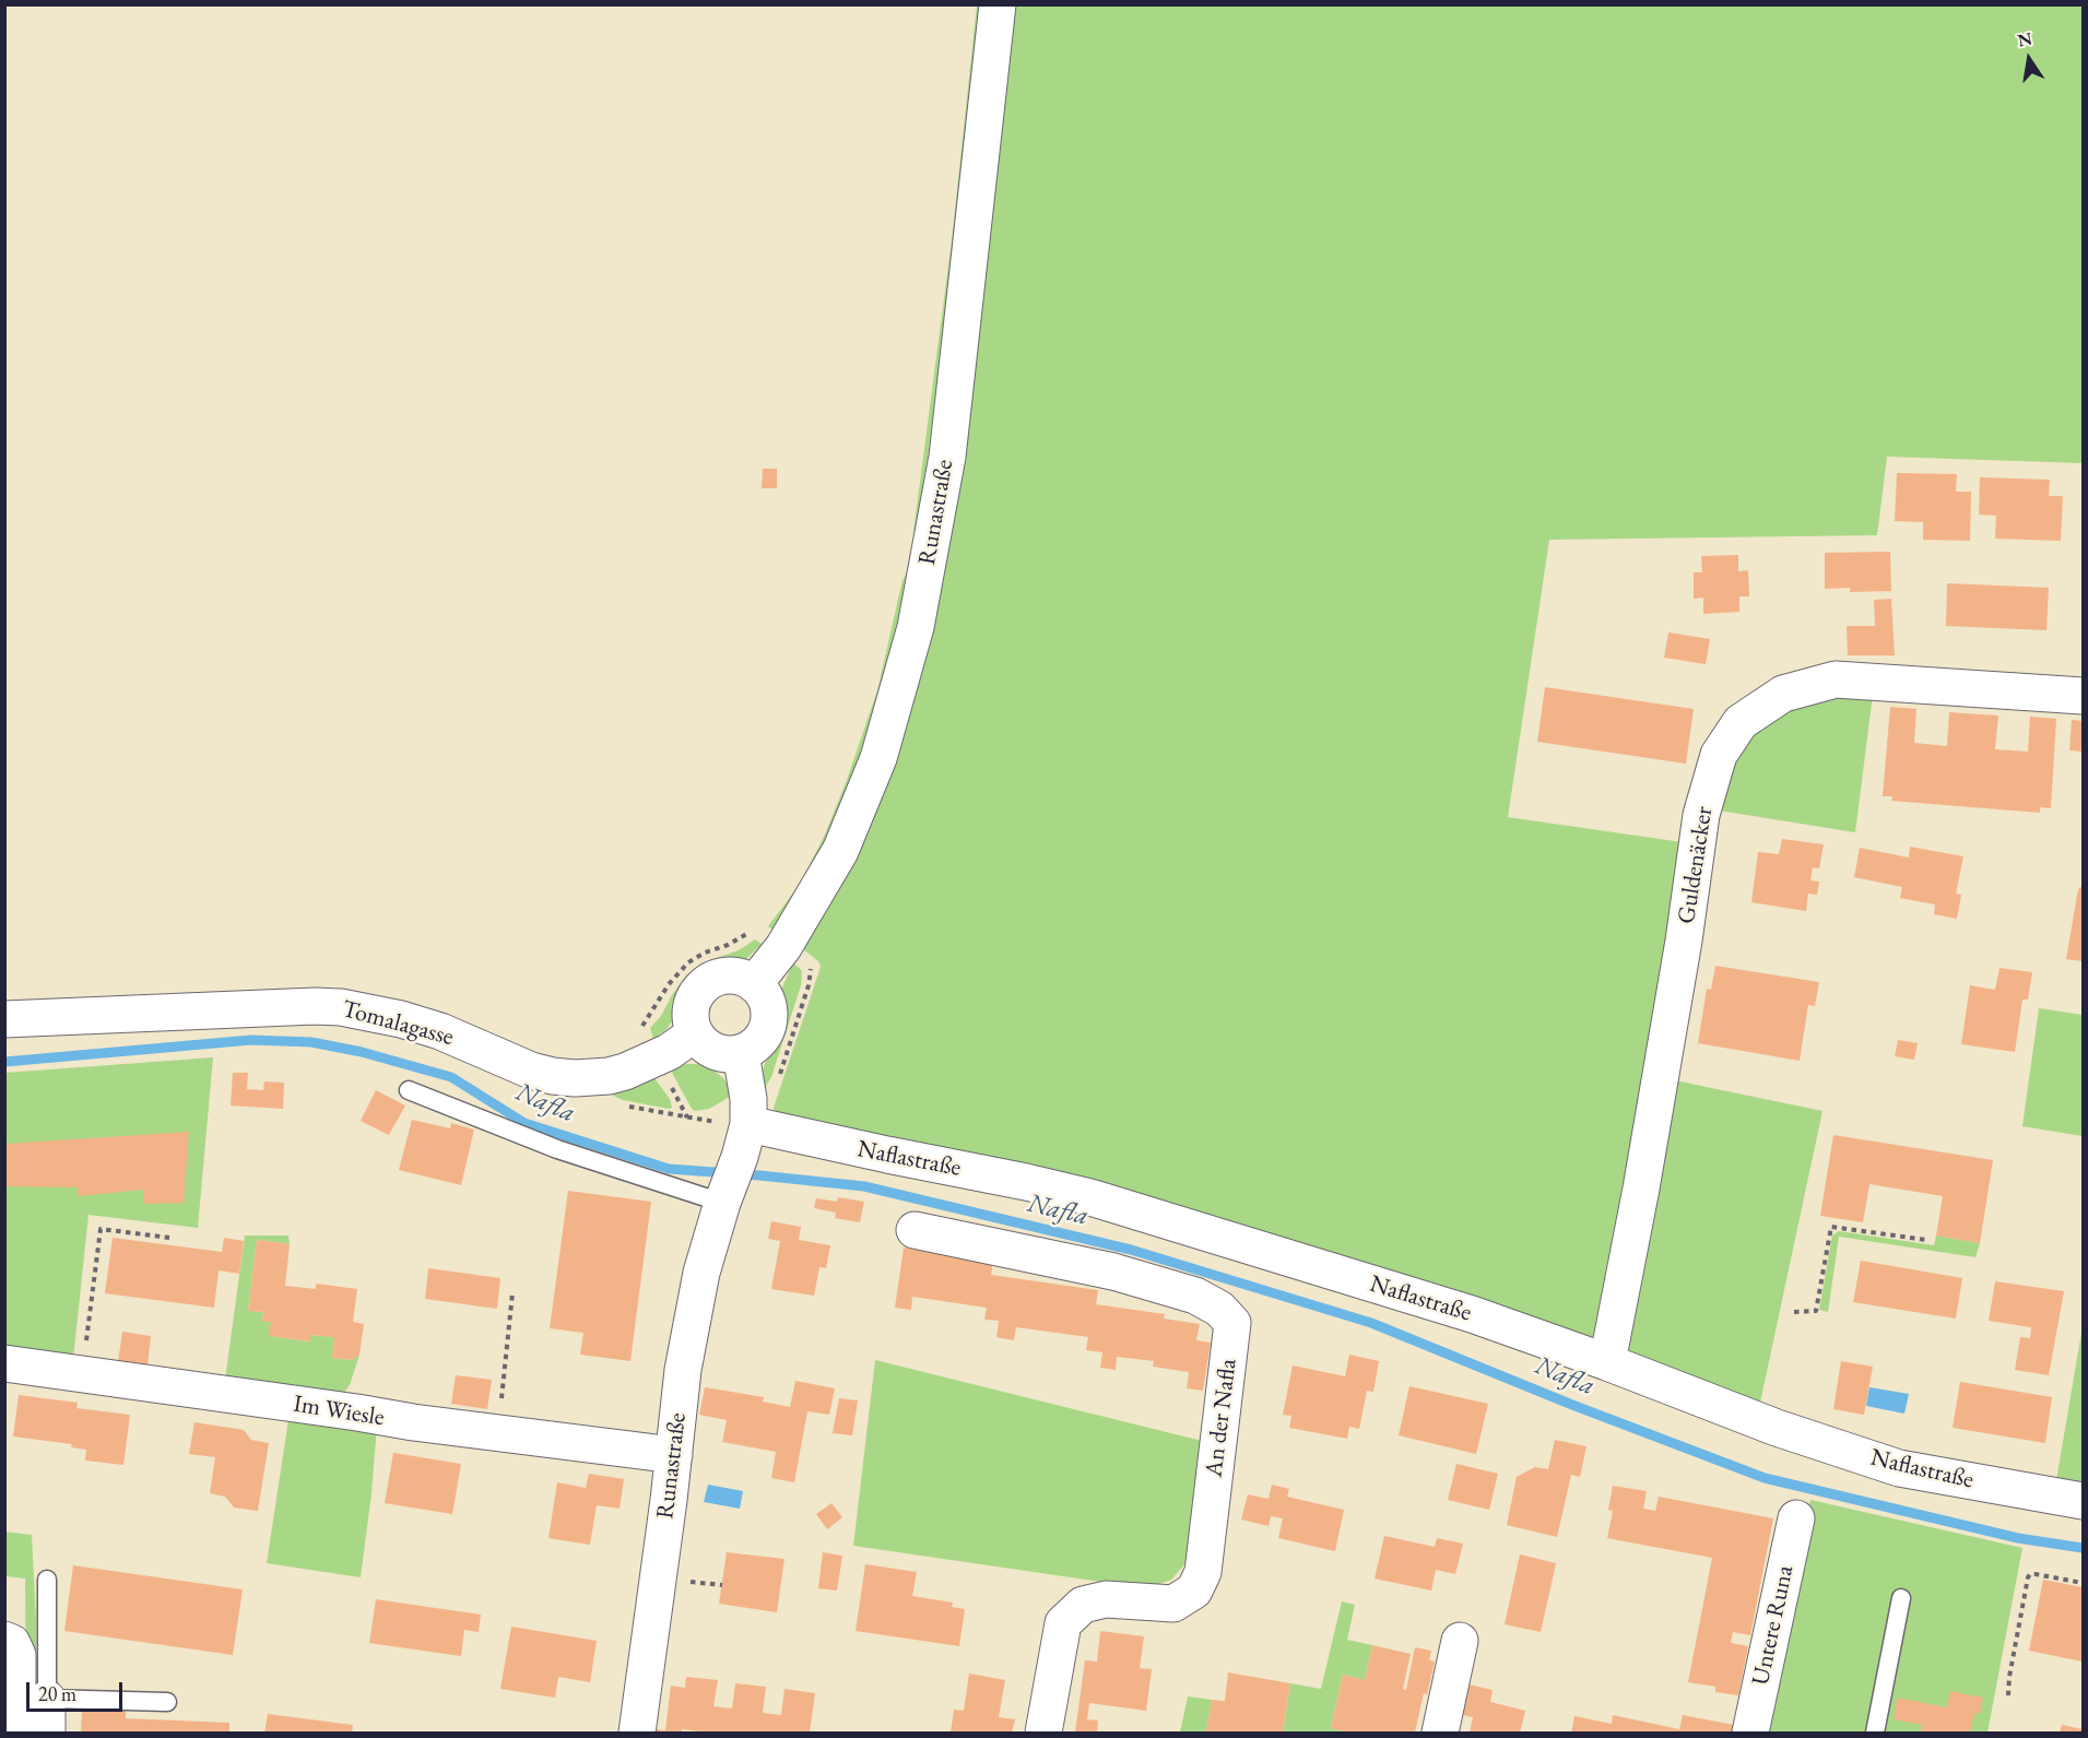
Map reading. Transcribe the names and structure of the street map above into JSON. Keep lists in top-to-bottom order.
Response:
{
  "streets": {
    "street": [
      "Runastraße",
      "Guldenäcker",
      "Tomalagasse",
      "Naflastraße",
      "Im Wiesle",
      "An der Nafla",
      "Untere Runa"
    ]
  },
  "crossings": [
    ["Runastraße", "Tomalagasse"],
    ["Runastraße", "Naflastraße"],
    ["Runastraße", "Im Wiesle"],
    ["Guldenäcker", "Naflastraße"]
  ],
  "water": ["Nafla"],
  "scale_bar": "20 m",
  "north": "top"
}
